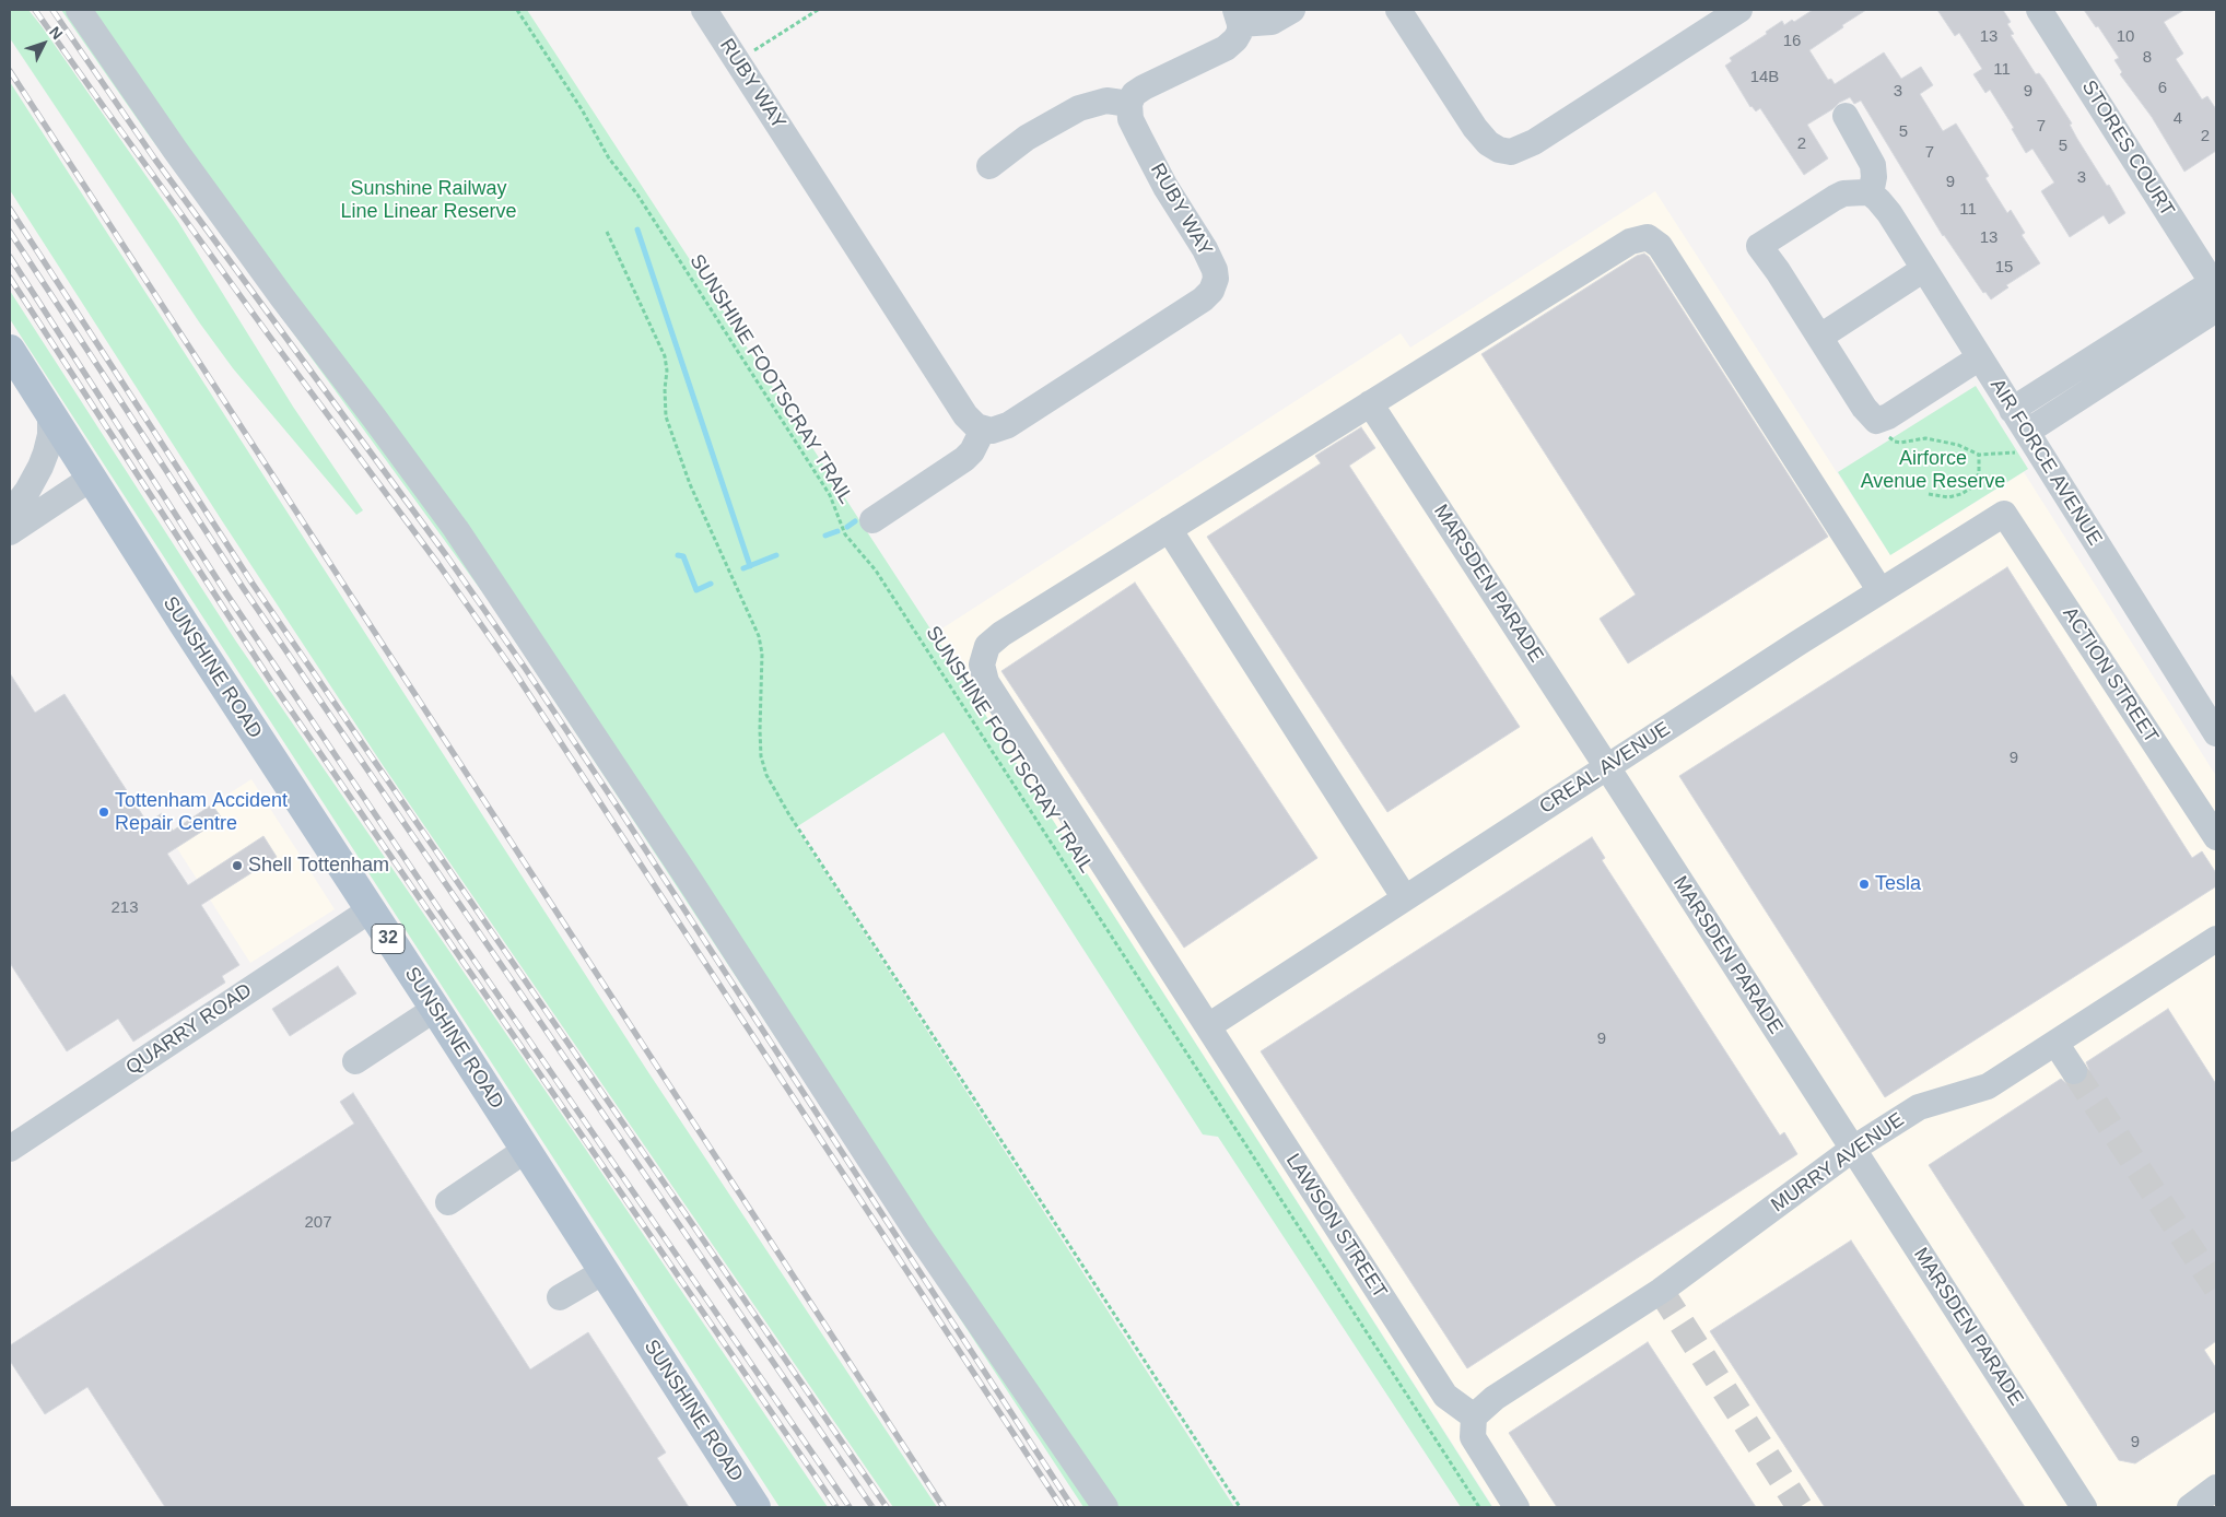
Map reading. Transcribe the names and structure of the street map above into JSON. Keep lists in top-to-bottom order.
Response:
{
  "streets": {
    "main road": ["SUNSHINE ROAD", "32"],
    "street": [
      "RUBY WAY",
      "STORES COURT",
      "AIR FORCE AVENUE",
      "MARSDEN PARADE",
      "ACTION STREET",
      "CREAL AVENUE",
      "QUARRY ROAD",
      "MURRY AVENUE",
      "LAWSON STREET"
    ],
    "path": ["SUNSHINE FOOTSCRAY TRAIL"]
  },
  "crossings": [
    ["MARSDEN PARADE", "CREAL AVENUE"],
    ["MARSDEN PARADE", "MURRY AVENUE"],
    ["MARSDEN PARADE", "LAWSON STREET"],
    ["SUNSHINE ROAD", "QUARRY ROAD"],
    ["ACTION STREET", "CREAL AVENUE"],
    ["CREAL AVENUE", "LAWSON STREET"],
    ["MURRY AVENUE", "LAWSON STREET"]
  ],
  "parks": ["Sunshine Railway Line Linear Reserve", "Airforce Avenue Reserve"],
  "places": ["Tottenham Accident Repair Centre", "Shell Tottenham", "Tesla"],
  "house_numbers": [
    "13",
    "10",
    "16",
    "8",
    "11",
    "14B",
    "6",
    "3",
    "9",
    "4",
    "7",
    "5",
    "2",
    "2",
    "5",
    "7",
    "3",
    "9",
    "11",
    "13",
    "15",
    "9",
    "213",
    "9",
    "207",
    "9"
  ],
  "north": "top right"
}
